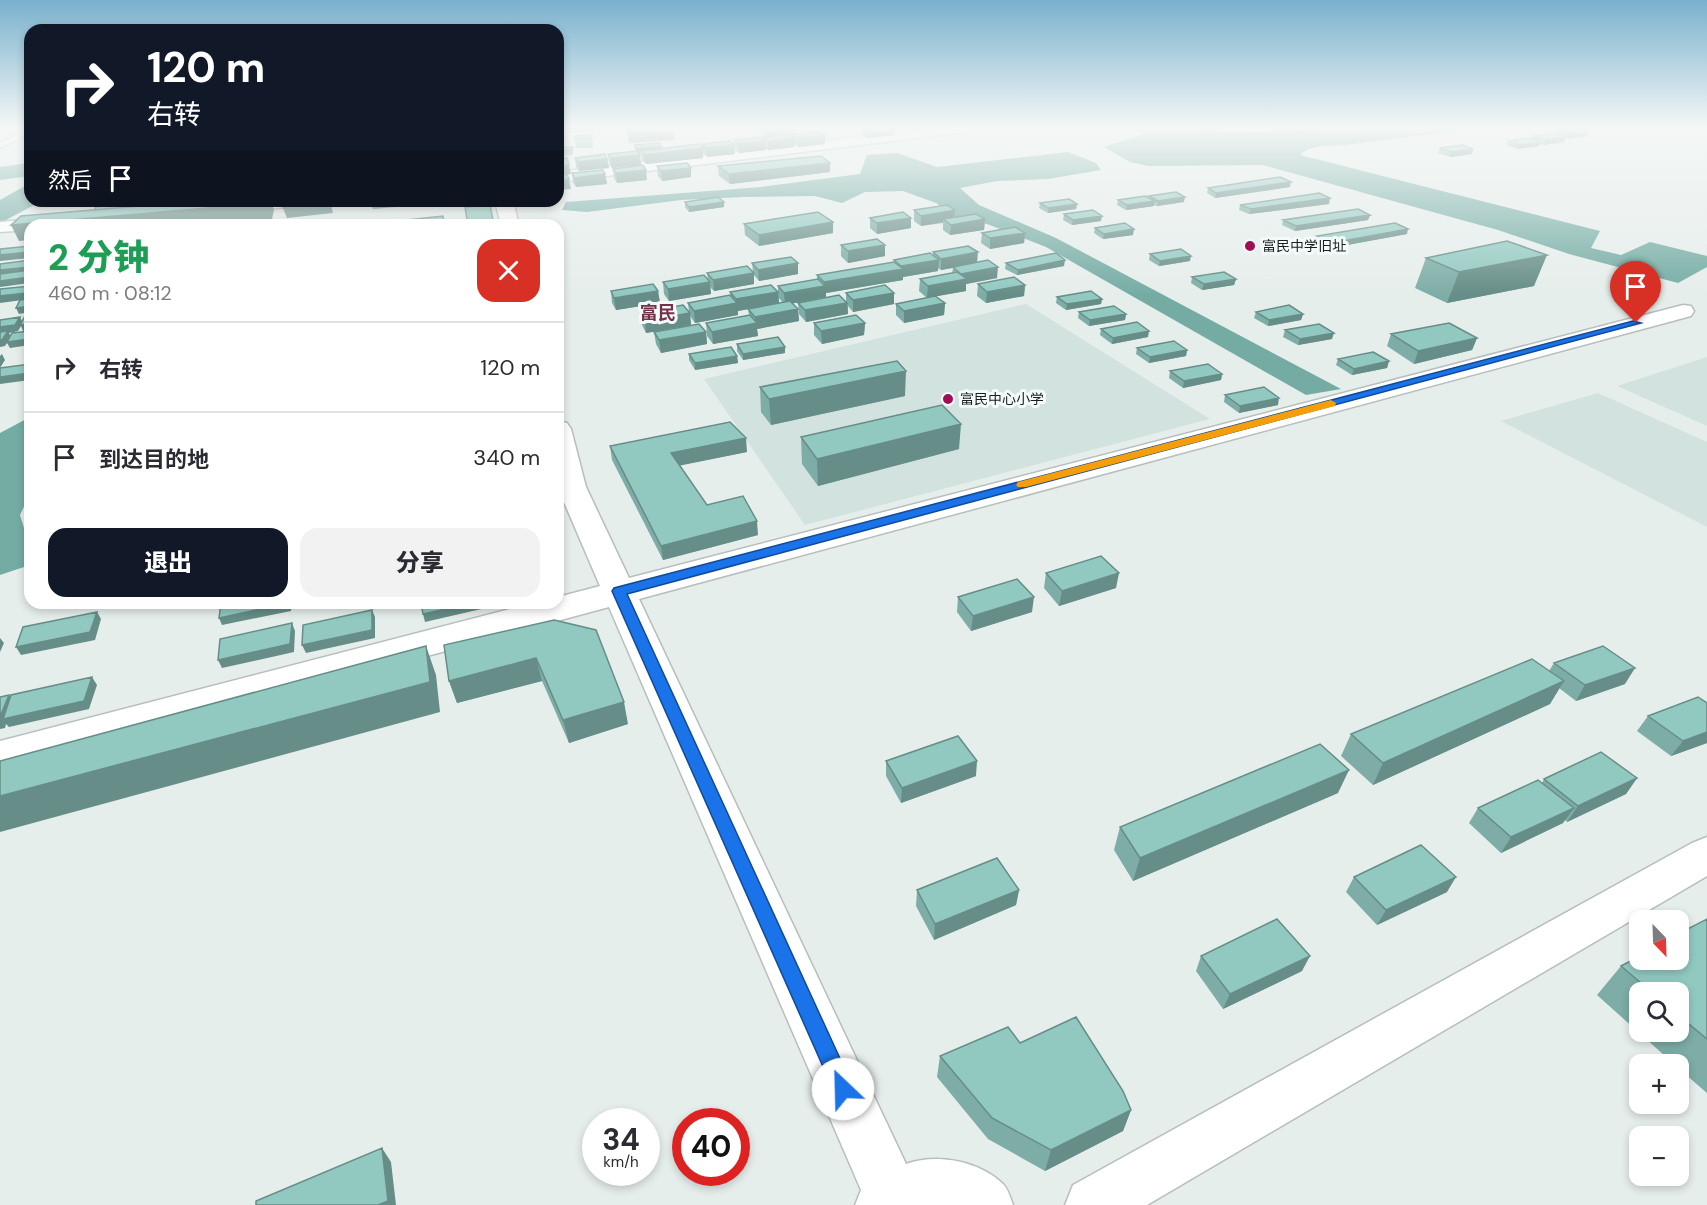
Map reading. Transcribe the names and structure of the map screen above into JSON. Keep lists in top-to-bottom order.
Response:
{
  "districts": ["富民"],
  "places": ["富民中学旧址", "富民中心小学"],
  "north": "bottom right",
  "page": {
    "turn": ["120 m", "右转"],
    "then": "然后",
    "heading": ["2 分钟", "460 m · 08:12"],
    "list": [
      {
        "name": "右转",
        "value": "120 m"
      },
      {
        "name": "到达目的地",
        "value": "340 m"
      }
    ],
    "buttons": ["退出", "分享"],
    "map_buttons": ["+", "−"],
    "speed": "34 km/h",
    "limit": "40"
  }
}
